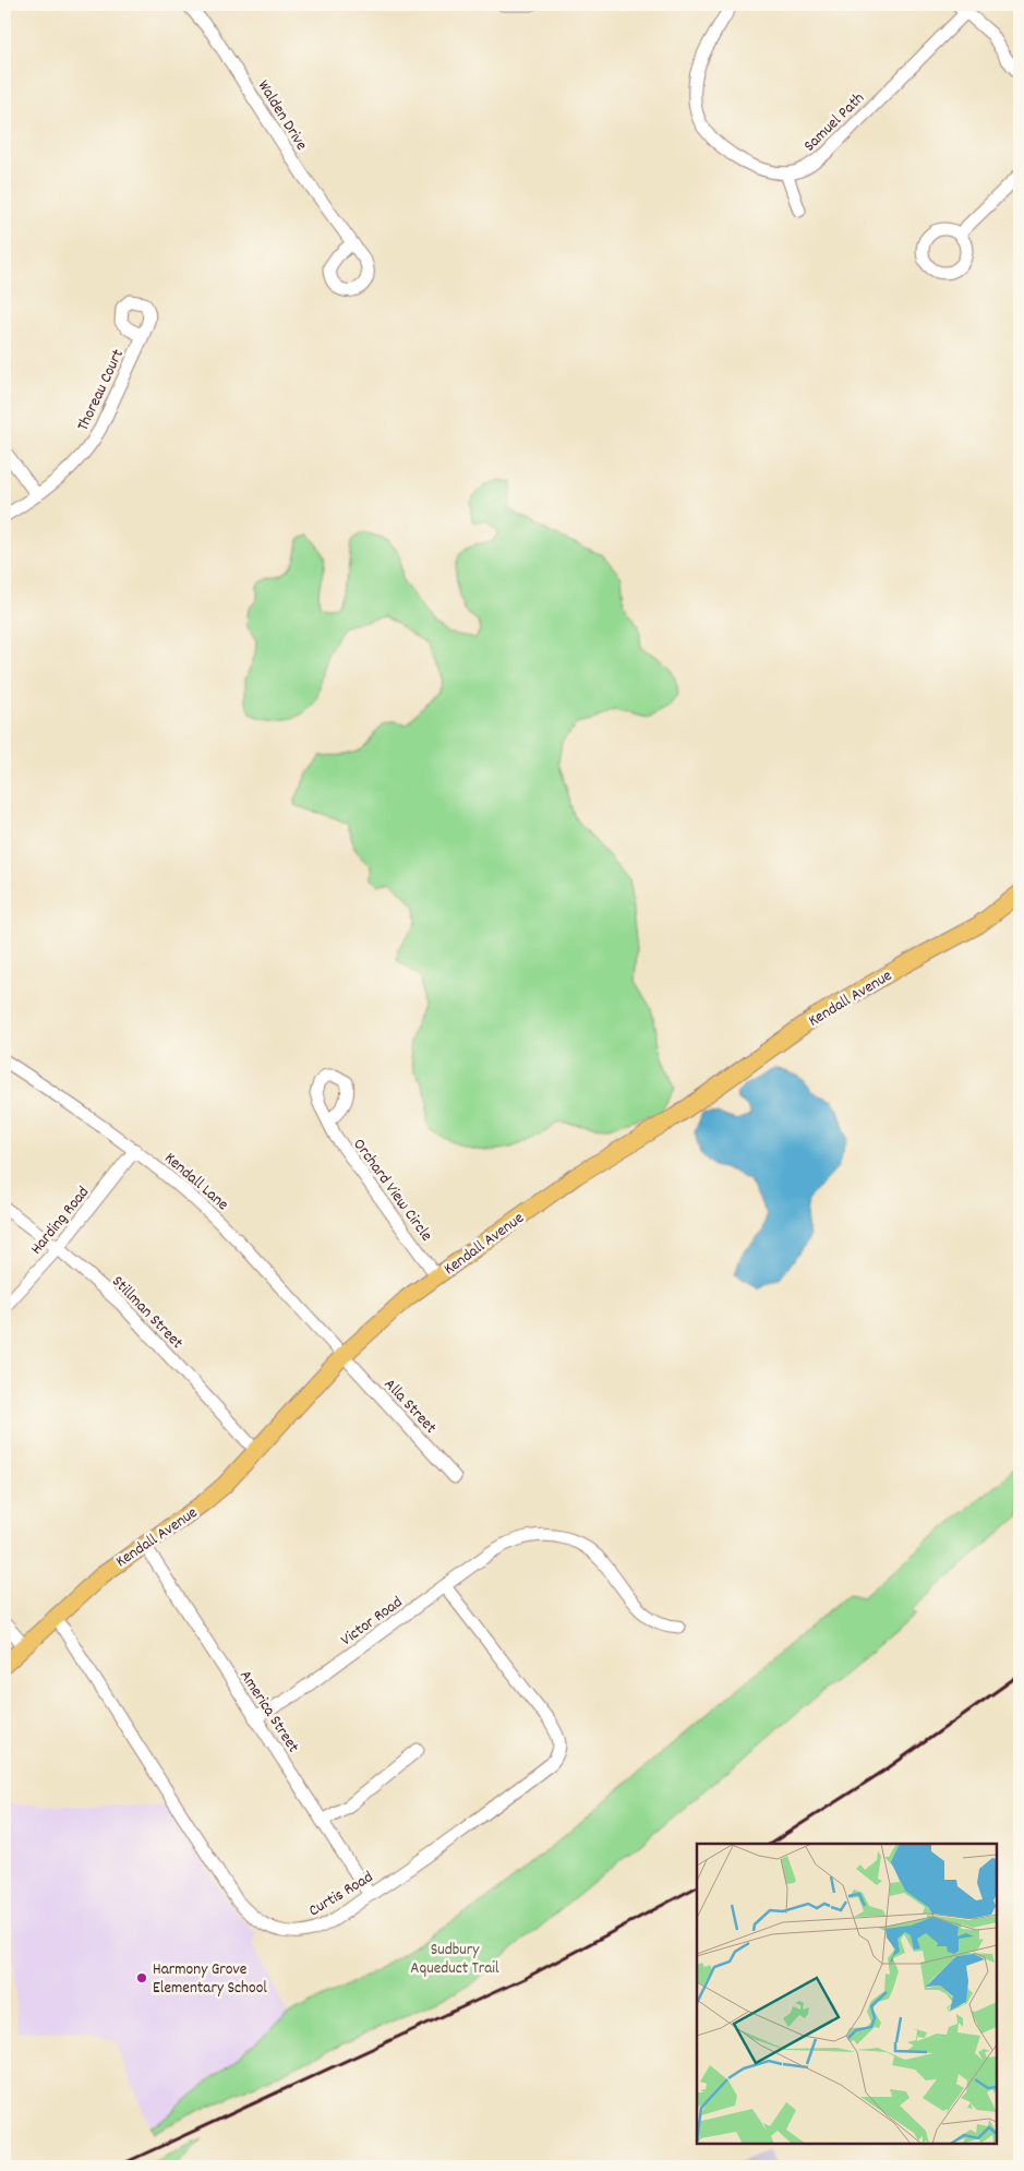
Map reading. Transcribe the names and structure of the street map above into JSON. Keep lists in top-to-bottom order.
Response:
{
  "streets": {
    "main road": ["Kendall Avenue"],
    "street": [
      "Walden Drive",
      "Samuel Path",
      "Thoreau Court",
      "Kendall Lane",
      "Orchard View Circle",
      "Harding Road",
      "Stillman Street",
      "Alla Street",
      "Victor Road",
      "America Street",
      "Curtis Road"
    ]
  },
  "crossings": [
    ["Kendall Avenue", "Kendall Lane"],
    ["Kendall Avenue", "Orchard View Circle"],
    ["Kendall Avenue", "Stillman Street"],
    ["Kendall Avenue", "Alla Street"],
    ["Kendall Avenue", "America Street"],
    ["Kendall Avenue", "Curtis Road"],
    ["Kendall Lane", "Harding Road"],
    ["Kendall Lane", "Alla Street"],
    ["Harding Road", "Stillman Street"],
    ["Victor Road", "America Street"],
    ["Victor Road", "Curtis Road"],
    ["America Street", "Curtis Road"]
  ],
  "parks": ["Sudbury Aqueduct Trail"],
  "places": ["Harmony Grove Elementary School"]
}
